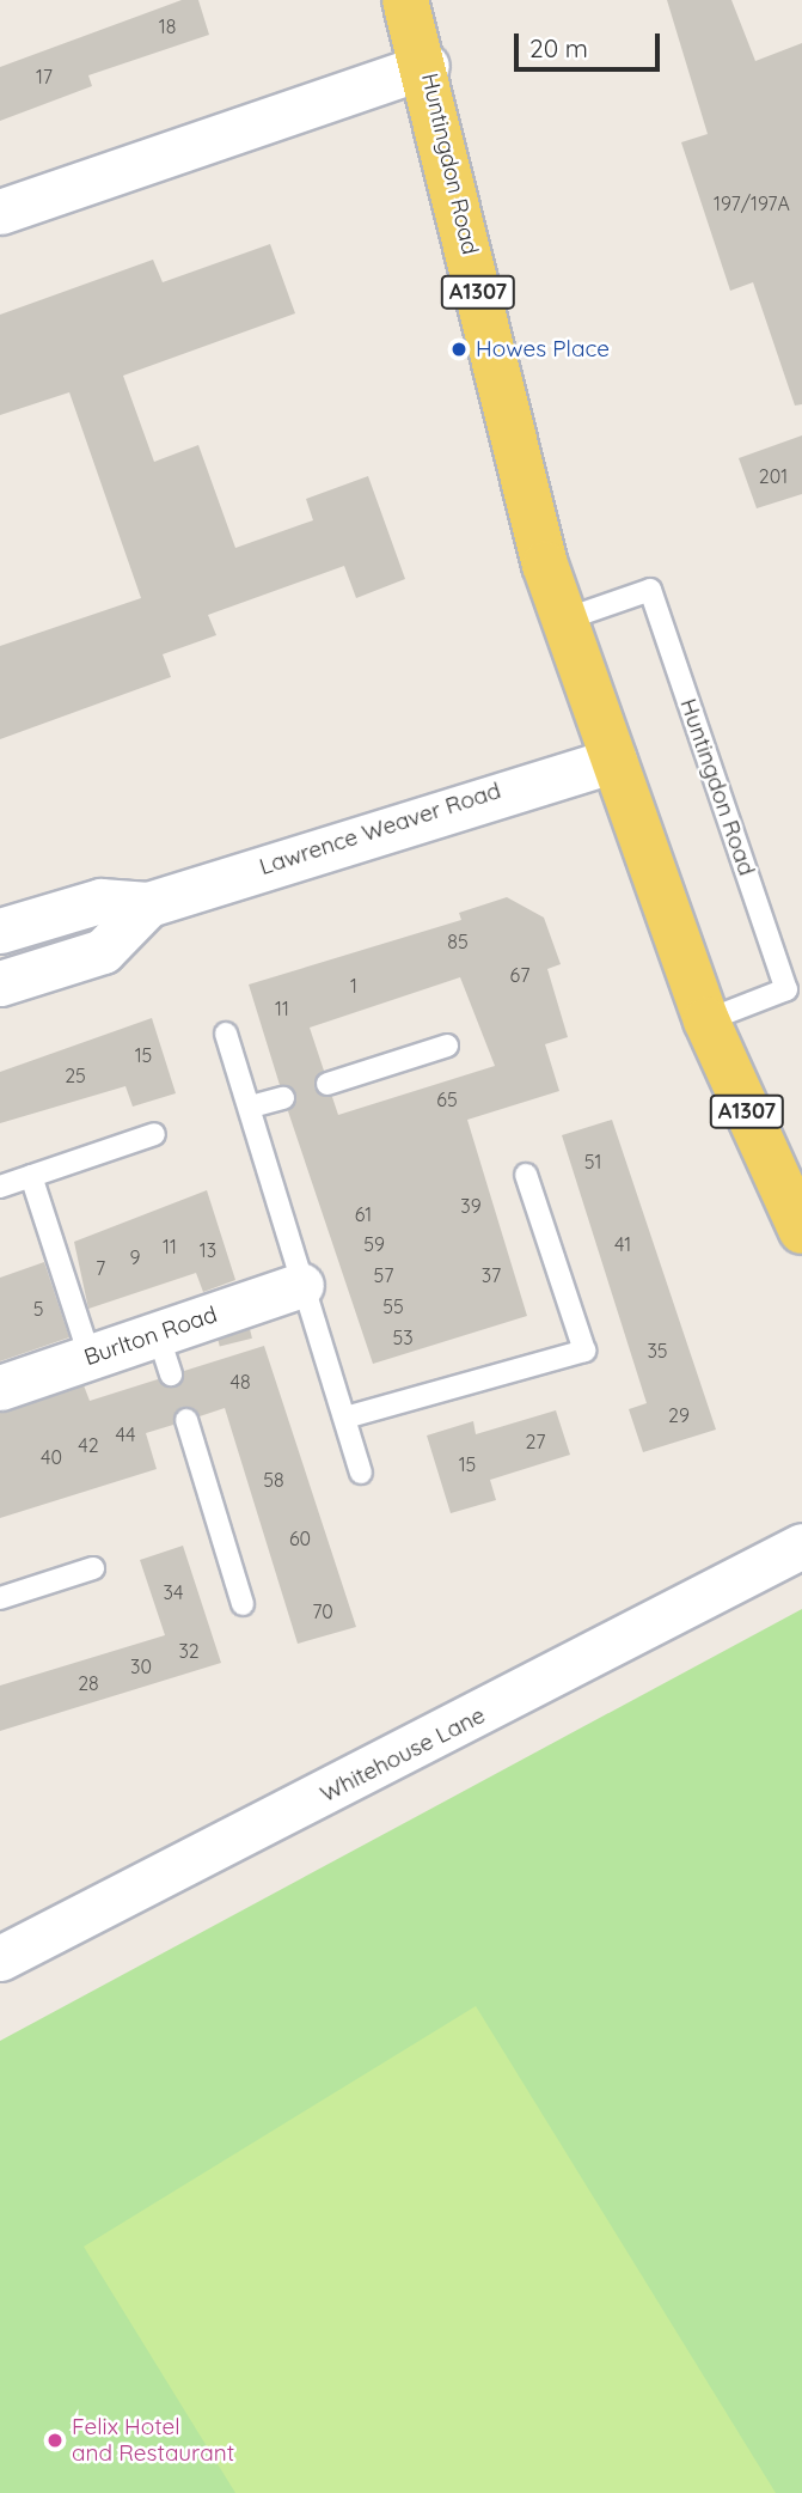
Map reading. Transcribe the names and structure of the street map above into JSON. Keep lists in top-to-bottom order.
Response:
{
  "streets": {
    "main road": ["Huntingdon Road", "A1307"],
    "street": ["Lawrence Weaver Road", "Burlton Road", "Whitehouse Lane"]
  },
  "crossings": [
    ["Huntingdon Road", "Lawrence Weaver Road"]
  ],
  "places": ["Howes Place", "Felix Hotel and Restaurant"],
  "house_numbers": [
    "18",
    "17",
    "197/197A",
    "201",
    "85",
    "67",
    "1",
    "11",
    "15",
    "25",
    "65",
    "51",
    "39",
    "61",
    "59",
    "41",
    "11",
    "13",
    "9",
    "7",
    "57",
    "37",
    "55",
    "5",
    "53",
    "35",
    "48",
    "29",
    "44",
    "27",
    "42",
    "40",
    "15",
    "58",
    "60",
    "34",
    "70",
    "32",
    "30",
    "28"
  ],
  "scale_bar": "20 m"
}
